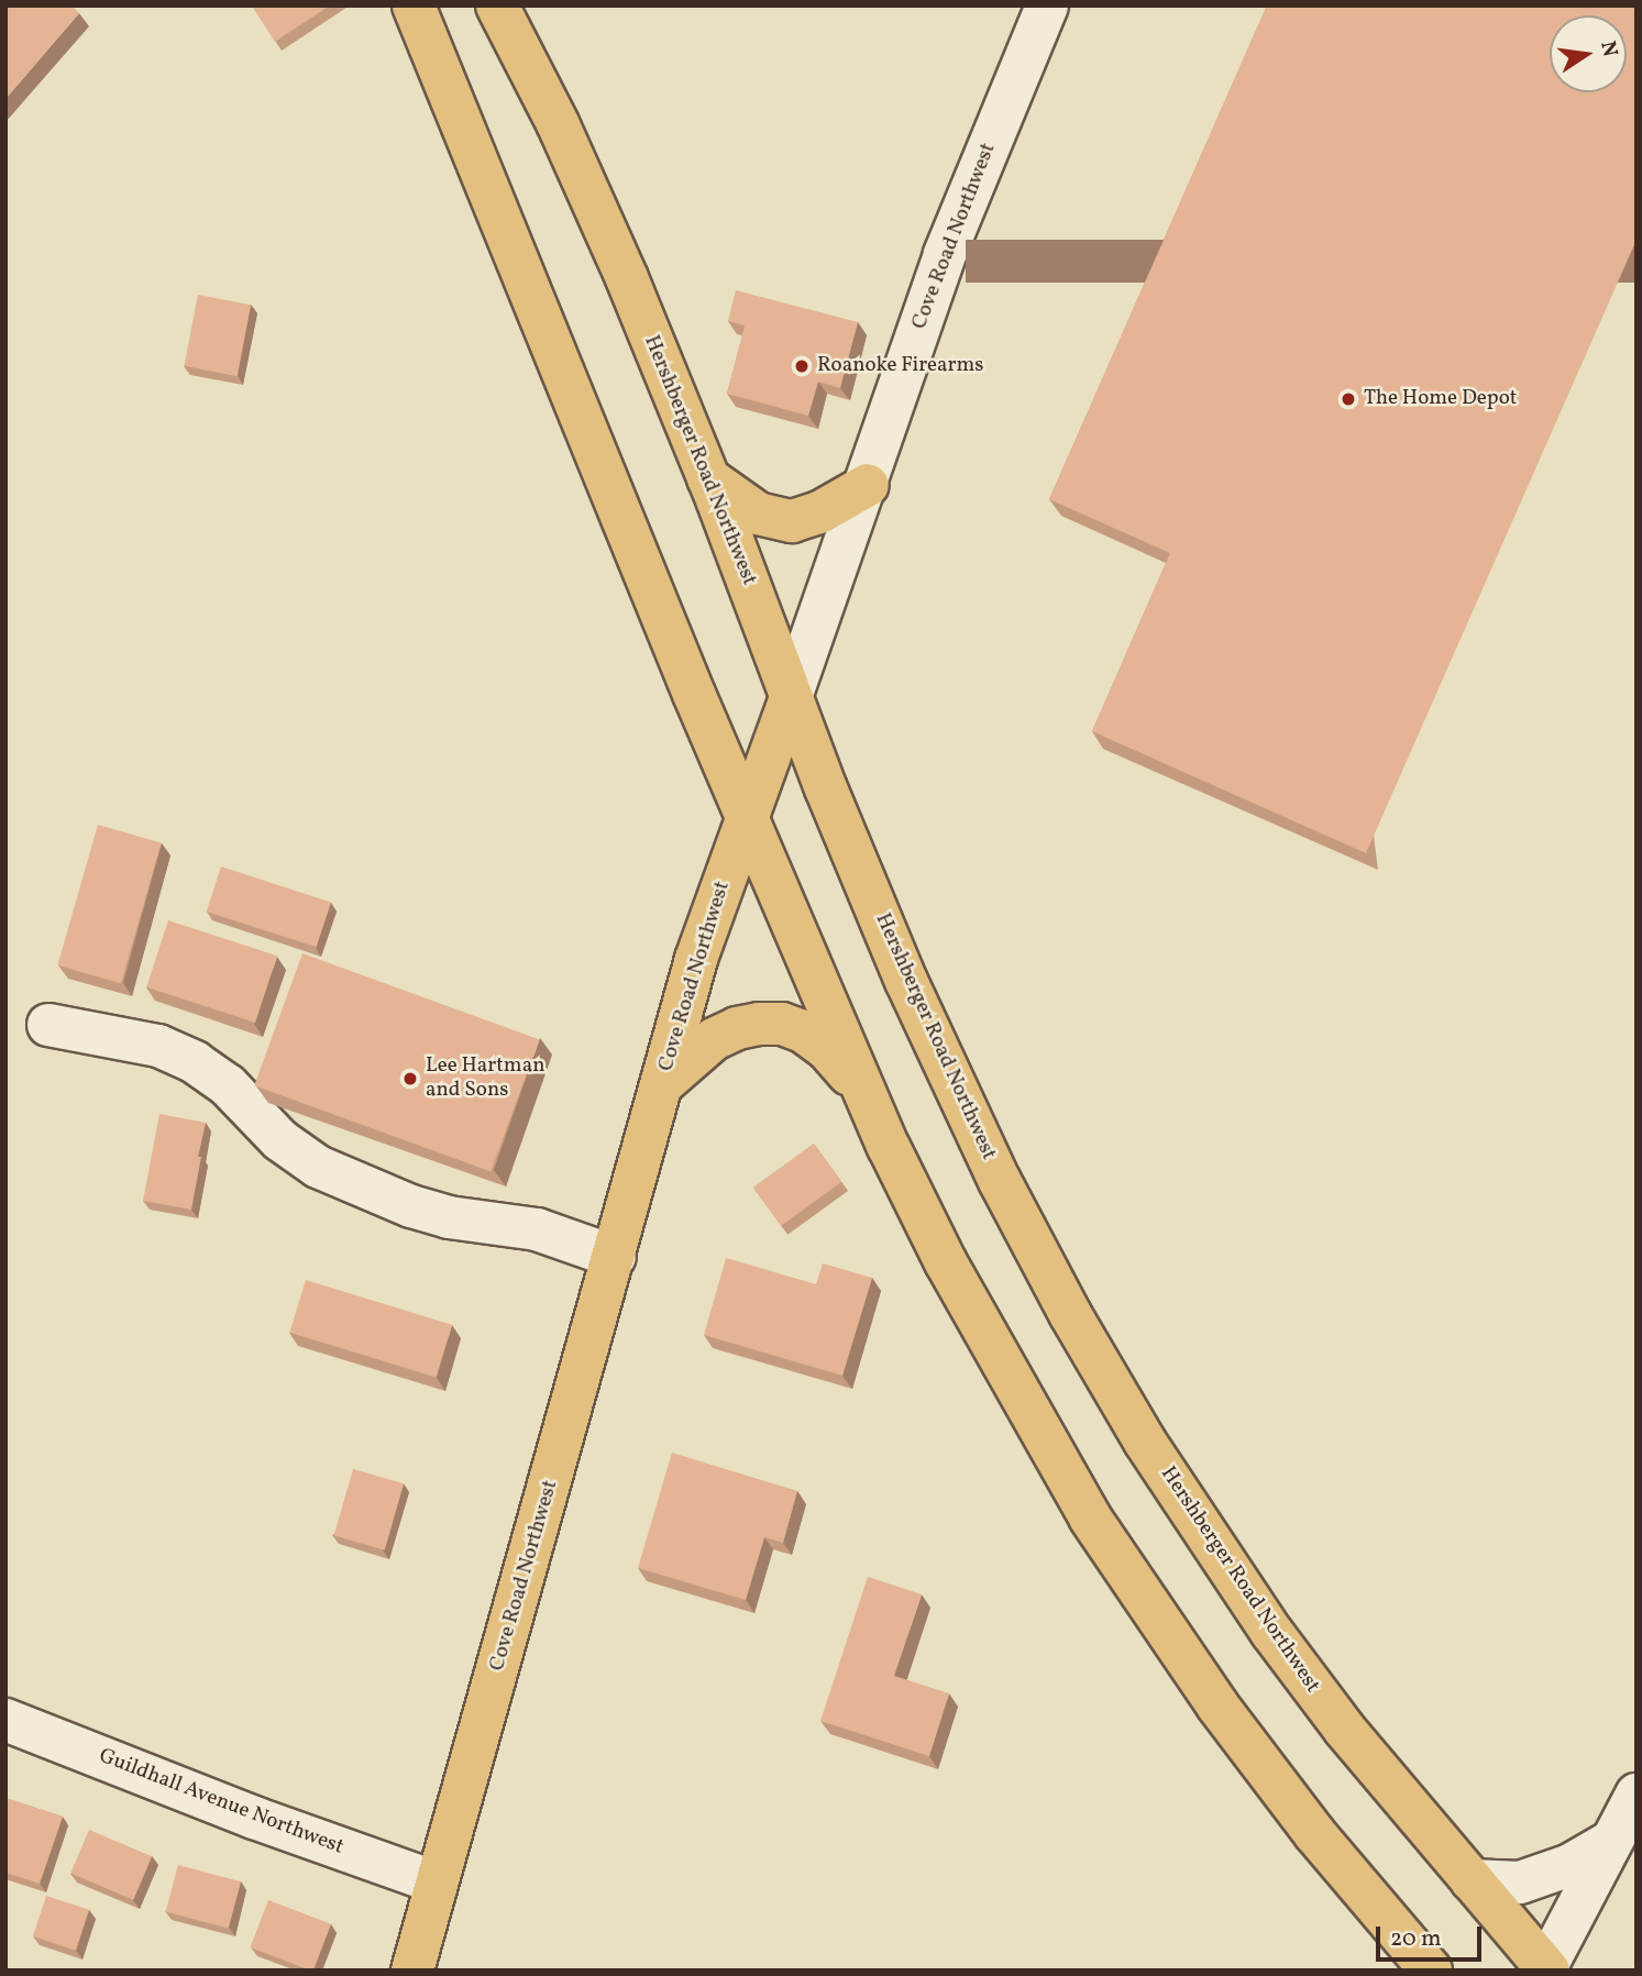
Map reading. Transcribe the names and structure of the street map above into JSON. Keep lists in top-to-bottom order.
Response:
{
  "streets": {
    "main road": ["Cove Road Northwest", "Hershberger Road Northwest"],
    "street": ["Guildhall Avenue Northwest"]
  },
  "crossings": [
    ["Cove Road Northwest", "Hershberger Road Northwest"],
    ["Cove Road Northwest", "Guildhall Avenue Northwest"]
  ],
  "places": ["Roanoke Firearms", "The Home Depot", "Lee Hartman and Sons"],
  "scale_bar": "20 m",
  "north": "right"
}
